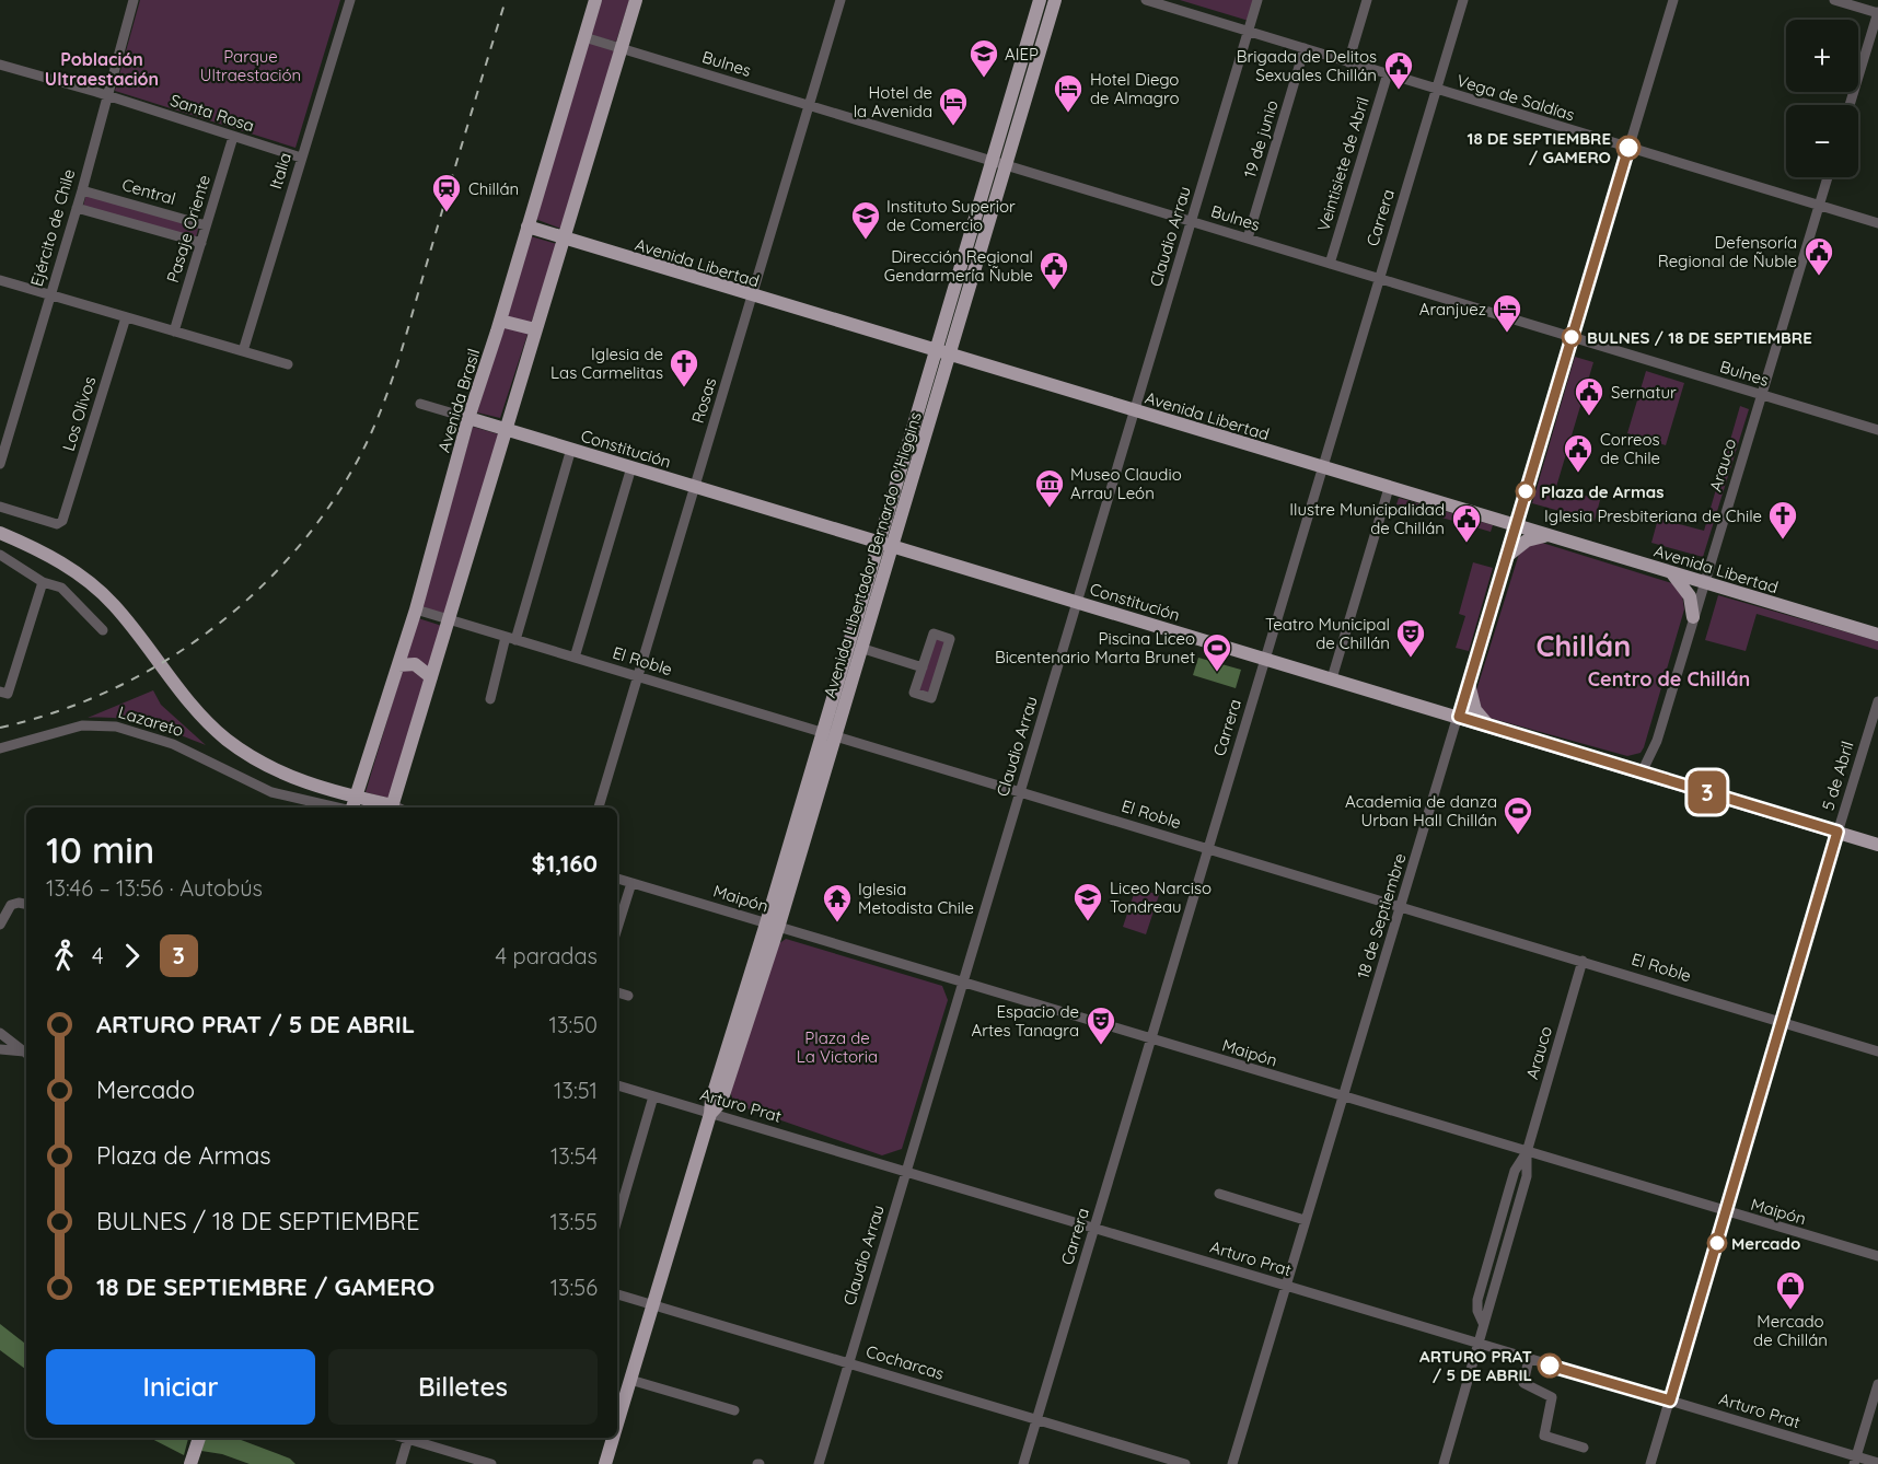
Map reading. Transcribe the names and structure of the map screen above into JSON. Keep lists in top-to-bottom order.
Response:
{
  "streets": {
    "main road": [
      "Avenida Libertad",
      "Avenida Brasil",
      "Constitución",
      "Avenida Libertador Bernardo O'Higgins"
    ],
    "street": [
      "Bulnes",
      "Vega de Saldías",
      "Santa Rosa",
      "19 de junio",
      "Veintisiete de Abril",
      "Italia",
      "Central",
      "Carrera",
      "Ejército de Chile",
      "Pasaje Oriente",
      "Claudio Arrau",
      "Rosas",
      "Los Olivos",
      "Arauco",
      "El Roble",
      "Lazareto",
      "5 de Abril",
      "Maipón",
      "18 de Septiembre",
      "Arturo Prat",
      "Cocharcas"
    ]
  },
  "crossings": [
    ["Bulnes", "19 de junio"],
    ["Bulnes", "Veintisiete de Abril"],
    ["Bulnes", "Carrera"],
    ["Bulnes", "Claudio Arrau"],
    ["Bulnes", "Avenida Brasil"],
    ["Bulnes", "Rosas"],
    ["Bulnes", "Arauco"],
    ["Bulnes", "Avenida Libertador Bernardo O'Higgins"],
    ["Bulnes", "18 de Septiembre"],
    ["Vega de Saldías", "19 de junio"],
    ["Vega de Saldías", "Veintisiete de Abril"],
    ["Vega de Saldías", "Carrera"],
    ["Vega de Saldías", "Claudio Arrau"],
    ["Vega de Saldías", "Arauco"],
    ["Vega de Saldías", "18 de Septiembre"],
    ["Santa Rosa", "Italia"],
    ["Santa Rosa", "Ejército de Chile"],
    ["Santa Rosa", "Pasaje Oriente"],
    ["Central", "Ejército de Chile"],
    ["Central", "Pasaje Oriente"],
    ["Carrera", "Avenida Libertad"],
    ["Carrera", "Constitución"],
    ["Carrera", "El Roble"],
    ["Carrera", "Maipón"],
    ["Carrera", "Arturo Prat"],
    ["Carrera", "Cocharcas"],
    ["Claudio Arrau", "Avenida Libertad"],
    ["Claudio Arrau", "Constitución"],
    ["Claudio Arrau", "El Roble"],
    ["Claudio Arrau", "Maipón"],
    ["Claudio Arrau", "Arturo Prat"],
    ["Claudio Arrau", "Cocharcas"],
    ["Avenida Libertad", "Avenida Brasil"],
    ["Avenida Libertad", "Rosas"],
    ["Avenida Libertad", "Constitución"],
    ["Avenida Libertad", "Arauco"],
    ["Avenida Libertad", "Avenida Libertador Bernardo O'Higgins"],
    ["Avenida Libertad", "18 de Septiembre"],
    ["Avenida Brasil", "Constitución"],
    ["Avenida Brasil", "El Roble"],
    ["Avenida Brasil", "Lazareto"],
    ["Rosas", "Constitución"],
    ["Rosas", "El Roble"],
    ["Constitución", "Arauco"],
    ["Constitución", "Avenida Libertador Bernardo O'Higgins"],
    ["Constitución", "5 de Abril"],
    ["Constitución", "18 de Septiembre"],
    ["Arauco", "El Roble"],
    ["Arauco", "Maipón"],
    ["Arauco", "18 de Septiembre"],
    ["Arauco", "Arturo Prat"],
    ["Avenida Libertador Bernardo O'Higgins", "El Roble"],
    ["Avenida Libertador Bernardo O'Higgins", "Maipón"],
    ["Avenida Libertador Bernardo O'Higgins", "Arturo Prat"],
    ["Avenida Libertador Bernardo O'Higgins", "Cocharcas"],
    ["El Roble", "5 de Abril"],
    ["El Roble", "18 de Septiembre"],
    ["5 de Abril", "Maipón"],
    ["5 de Abril", "Arturo Prat"],
    ["Maipón", "18 de Septiembre"],
    ["18 de Septiembre", "Arturo Prat"]
  ],
  "districts": ["Población Ultraestación", "Chillán", "Centro de Chillán"],
  "parks": ["Parque Ultraestación", "Plaza de La Victoria"],
  "places": {
    "school or university": ["AIEP", "Instituto Superior de Comercio", "Liceo Narciso Tondreau"],
    "public building": [
      "Brigada de Delitos Sexuales Chillán",
      "Defensoría Regional de Ñuble",
      "Dirección Regional Gendarmería Ñuble",
      "Sernatur",
      "Correos de Chile",
      "Ilustre Municipalidad de Chillán"
    ],
    "hotel": ["Hotel Diego de Almagro", "Hotel de la Avenida", "Aranjuez"],
    "other": [
      "18 DE SEPTIEMBRE / GAMERO",
      "BULNES / 18 DE SEPTIEMBRE",
      "Plaza de Armas",
      "Mercado",
      "ARTURO PRAT / 5 DE ABRIL"
    ],
    "station": ["Chillán"],
    "church": ["Iglesia de Las Carmelitas", "Iglesia Presbiteriana de Chile"],
    "museum": ["Museo Claudio Arrau León"],
    "theatre": ["Teatro Municipal de Chillán", "Espacio de Artes Tanagra"],
    "sports": ["Piscina Liceo Bicentenario Marta Brunet", "Academia de danza Urban Hall Chillán"],
    "temple": ["Iglesia Metodista Chile"],
    "shop": ["Mercado de Chillán"]
  },
  "lines": ["bus line 3"],
  "page": {
    "on_map": "3",
    "map_buttons": ["+", "−"],
    "heading": ["10 min", "13:46 – 13:56 · Autobús", "$1,160"],
    "legs": ["4", "3", "4 paradas"],
    "list": [
      {
        "name": "ARTURO PRAT / 5 DE ABRIL",
        "value": "13:50"
      },
      {
        "name": "Mercado",
        "value": "13:51"
      },
      {
        "name": "Plaza de Armas",
        "value": "13:54"
      },
      {
        "name": "BULNES / 18 DE SEPTIEMBRE",
        "value": "13:55"
      },
      {
        "name": "18 DE SEPTIEMBRE / GAMERO",
        "value": "13:56"
      }
    ],
    "buttons": ["Iniciar", "Billetes"]
  }
}
